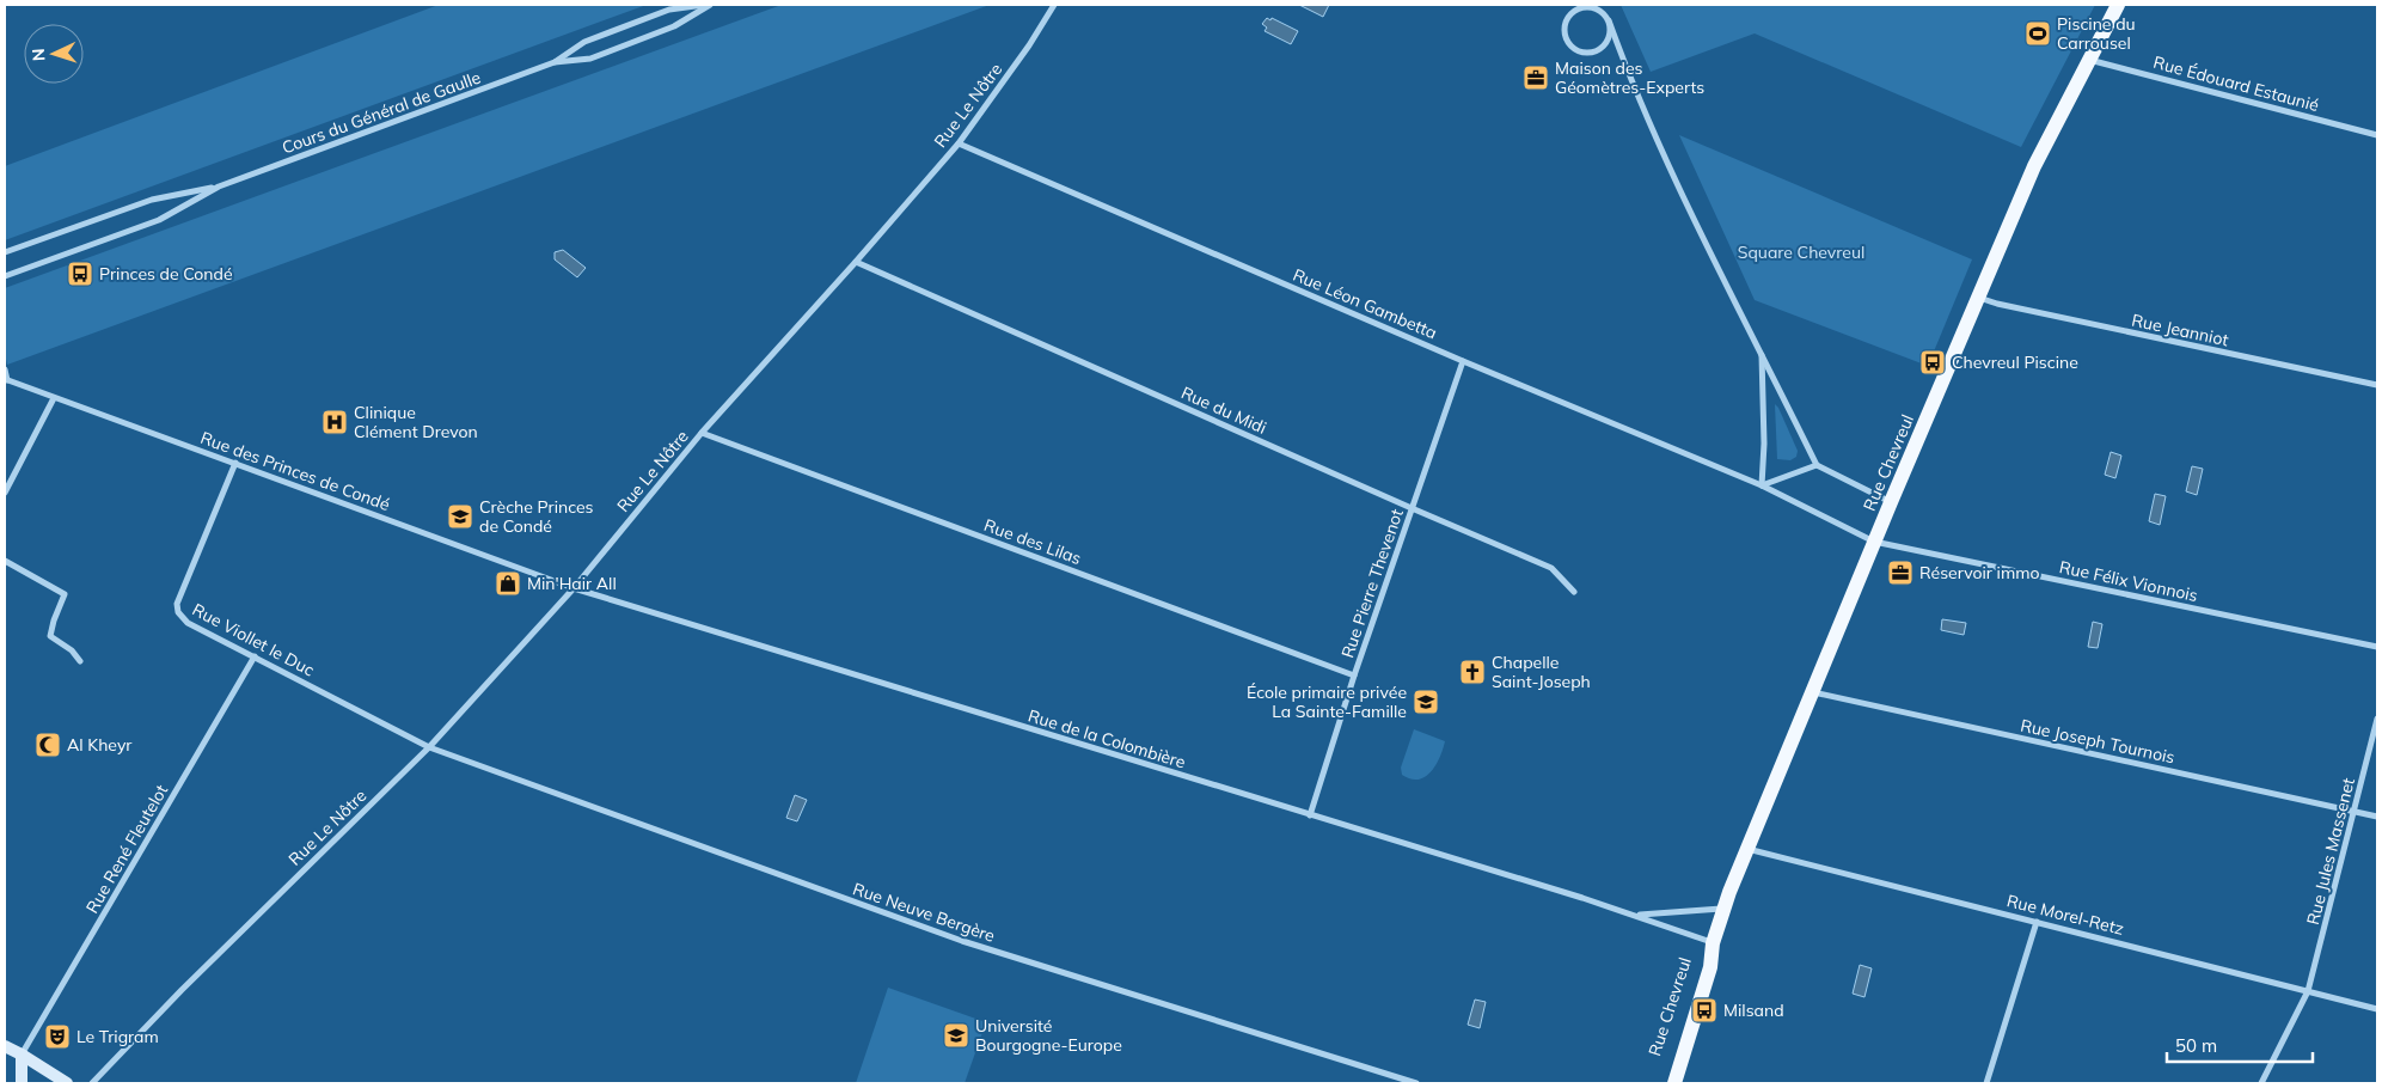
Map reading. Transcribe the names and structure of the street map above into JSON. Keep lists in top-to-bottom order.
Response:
{
  "streets": {
    "main road": ["Rue Chevreul"],
    "street": [
      "Rue Édouard Estaunié",
      "Rue Le Nôtre",
      "Cours du Général de Gaulle",
      "Rue Léon Gambetta",
      "Rue Jeanniot",
      "Rue du Midi",
      "Rue des Princes de Condé",
      "Rue des Lilas",
      "Rue Félix Vionnois",
      "Rue Pierre Thevenot",
      "Rue Viollet le Duc",
      "Rue de la Colombière",
      "Rue Joseph Tournois",
      "Rue René Fleutelot",
      "Rue Jules Massenet",
      "Rue Neuve Bergère",
      "Rue Morel-Retz"
    ]
  },
  "crossings": [
    ["Rue Édouard Estaunié", "Rue Chevreul"],
    ["Rue Le Nôtre", "Rue Léon Gambetta"],
    ["Rue Le Nôtre", "Rue du Midi"],
    ["Rue Le Nôtre", "Rue des Princes de Condé"],
    ["Rue Le Nôtre", "Rue des Lilas"],
    ["Rue Le Nôtre", "Rue Viollet le Duc"],
    ["Rue Le Nôtre", "Rue de la Colombière"],
    ["Rue Le Nôtre", "Rue Neuve Bergère"],
    ["Rue Léon Gambetta", "Rue Chevreul"],
    ["Rue Léon Gambetta", "Rue Félix Vionnois"],
    ["Rue Léon Gambetta", "Rue Pierre Thevenot"],
    ["Rue Jeanniot", "Rue Chevreul"],
    ["Rue du Midi", "Rue Pierre Thevenot"],
    ["Rue Chevreul", "Rue Félix Vionnois"],
    ["Rue Chevreul", "Rue de la Colombière"],
    ["Rue Chevreul", "Rue Joseph Tournois"],
    ["Rue Chevreul", "Rue Morel-Retz"],
    ["Rue des Princes de Condé", "Rue Viollet le Duc"],
    ["Rue des Princes de Condé", "Rue de la Colombière"],
    ["Rue des Lilas", "Rue Pierre Thevenot"],
    ["Rue Pierre Thevenot", "Rue de la Colombière"],
    ["Rue Viollet le Duc", "Rue René Fleutelot"],
    ["Rue Viollet le Duc", "Rue Neuve Bergère"],
    ["Rue Joseph Tournois", "Rue Jules Massenet"],
    ["Rue Jules Massenet", "Rue Morel-Retz"]
  ],
  "parks": ["Square Chevreul"],
  "places": {
    "sports": ["Piscine du Carrousel"],
    "office": ["Maison des Géomètres-Experts", "Réservoir immo"],
    "bus stop": ["Princes de Condé", "Chevreul Piscine", "Milsand"],
    "hospital": ["Clinique Clément Drevon"],
    "school or university": ["Crèche Princes de Condé", "École primaire privée La Sainte-Famille", "Université Bourgogne-Europe"],
    "shop": ["Min'Hair All"],
    "church": ["Chapelle Saint-Joseph"],
    "mosque": ["Al Kheyr"],
    "theatre": ["Le Trigram"]
  },
  "scale_bar": "50 m",
  "north": "left"
}
